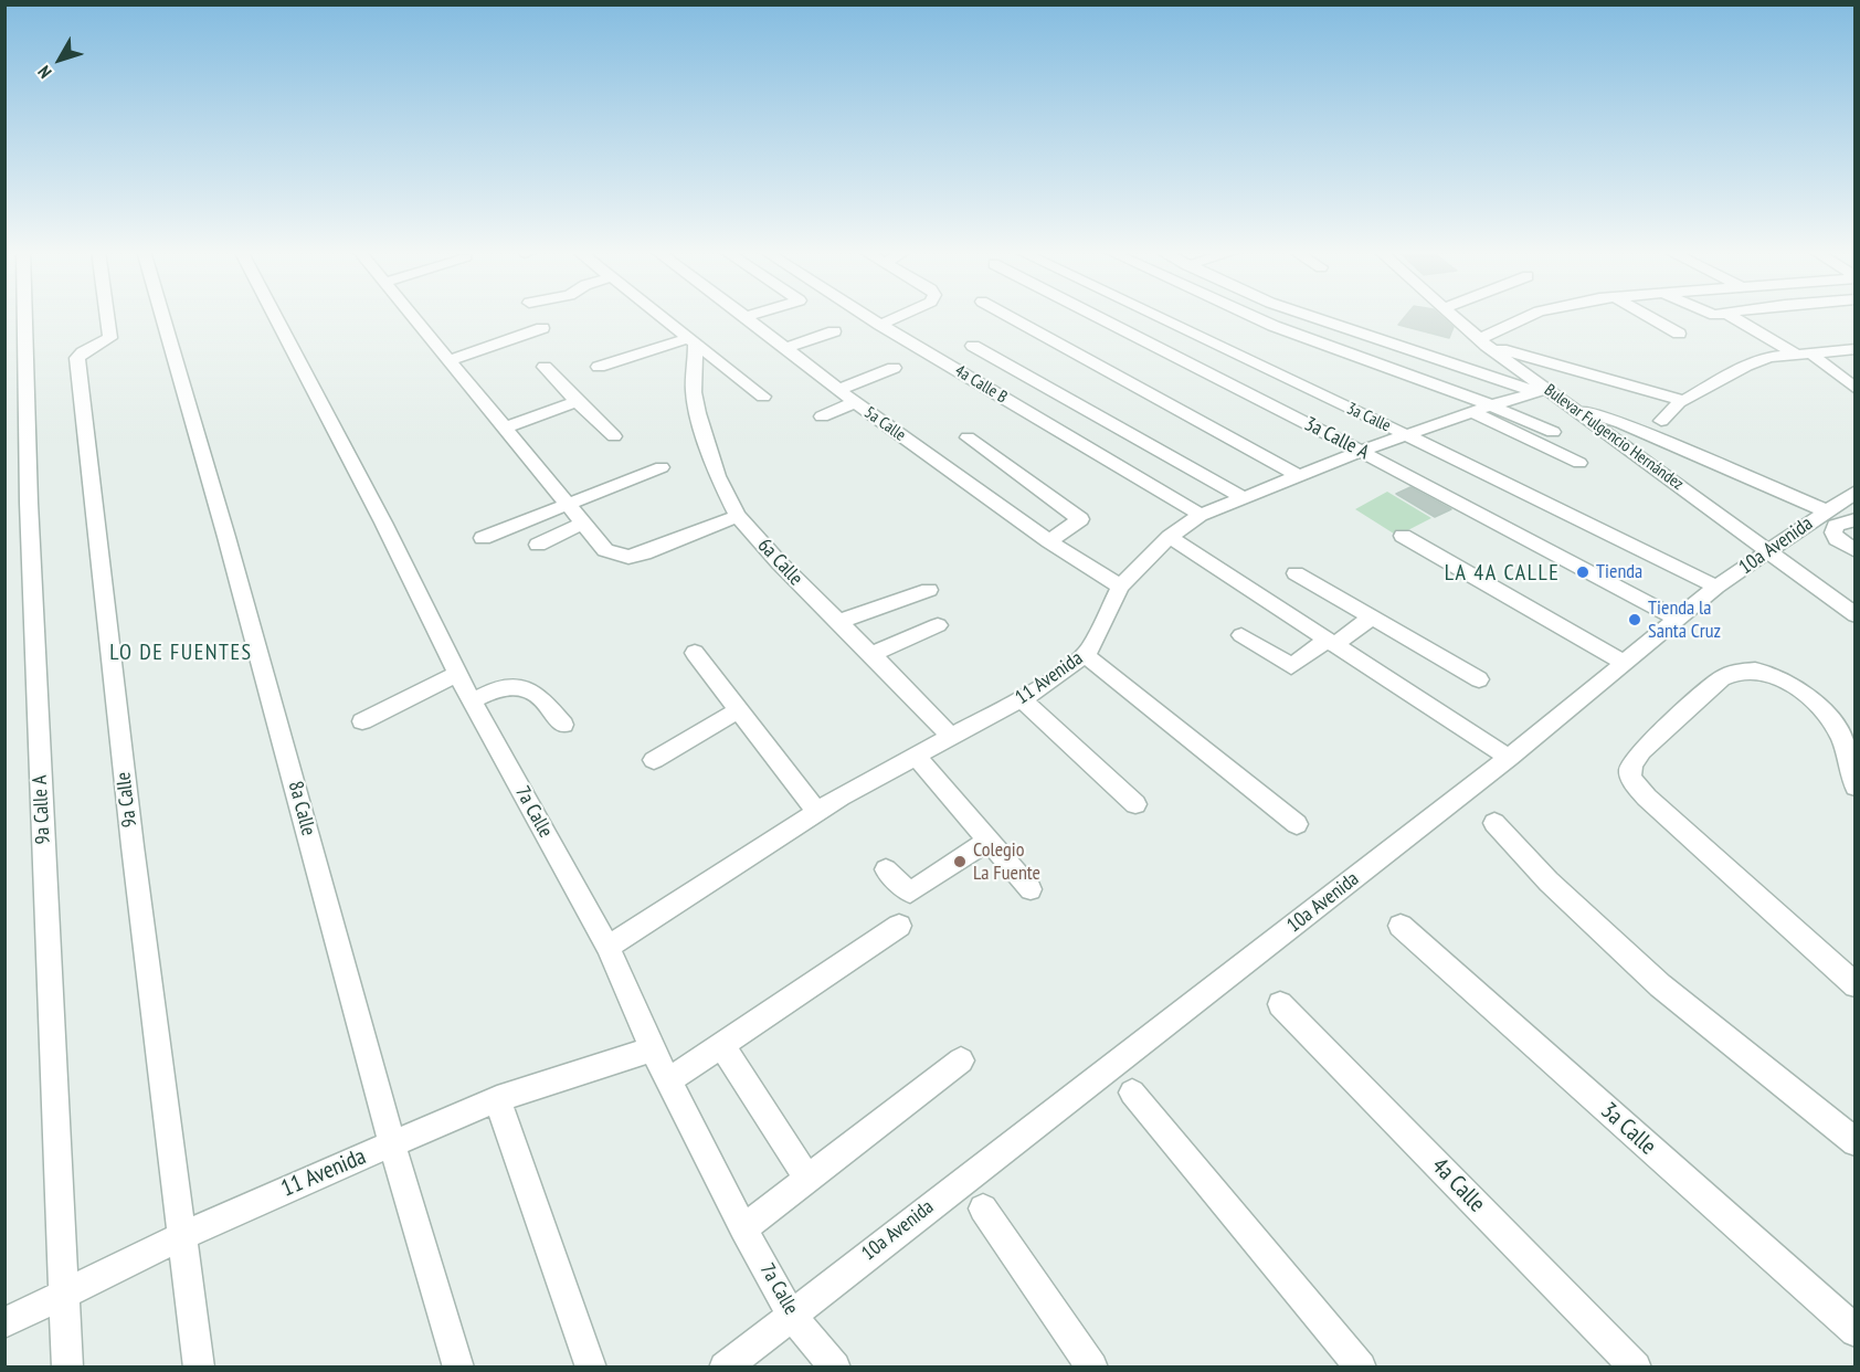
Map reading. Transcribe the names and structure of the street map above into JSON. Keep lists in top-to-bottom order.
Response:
{
  "streets": {
    "street": [
      "4a Calle B",
      "3a Calle",
      "5a Calle",
      "Bulevar Fulgencio Hernández",
      "3a Calle A",
      "10a Avenida",
      "6a Calle",
      "11 Avenida",
      "9a Calle",
      "8a Calle",
      "9a Calle A",
      "7a Calle",
      "4a Calle"
    ]
  },
  "crossings": [
    ["4a Calle B", "11 Avenida"],
    ["3a Calle", "10a Avenida"],
    ["3a Calle", "11 Avenida"],
    ["5a Calle", "11 Avenida"],
    ["Bulevar Fulgencio Hernández", "10a Avenida"],
    ["Bulevar Fulgencio Hernández", "11 Avenida"],
    ["3a Calle A", "10a Avenida"],
    ["3a Calle A", "11 Avenida"],
    ["10a Avenida", "7a Calle"],
    ["6a Calle", "11 Avenida"],
    ["11 Avenida", "9a Calle"],
    ["11 Avenida", "8a Calle"],
    ["11 Avenida", "9a Calle A"],
    ["11 Avenida", "7a Calle"]
  ],
  "districts": ["LA 4A CALLE", "LO DE FUENTES"],
  "places": ["Tienda", "Tienda la Santa Cruz", "Colegio La Fuente"],
  "north": "bottom left"
}
